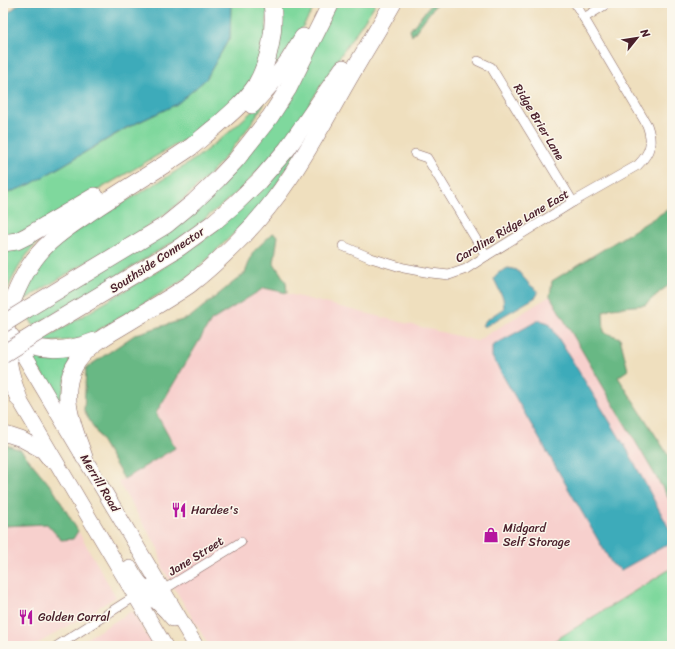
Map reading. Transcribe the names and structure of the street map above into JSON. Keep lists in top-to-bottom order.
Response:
{
  "streets": {
    "highway": ["Southside Connector"],
    "main road": ["Merrill Road"],
    "street": ["Ridge Brier Lane", "Caroline Ridge Lane East", "Jane Street"]
  },
  "crossings": [
    ["Ridge Brier Lane", "Caroline Ridge Lane East"],
    ["Southside Connector", "Merrill Road"],
    ["Merrill Road", "Jane Street"]
  ],
  "places": {
    "restaurant": ["Hardee's", "Golden Corral"],
    "shop": ["Midgard Self Storage"]
  },
  "north": "top right"
}
